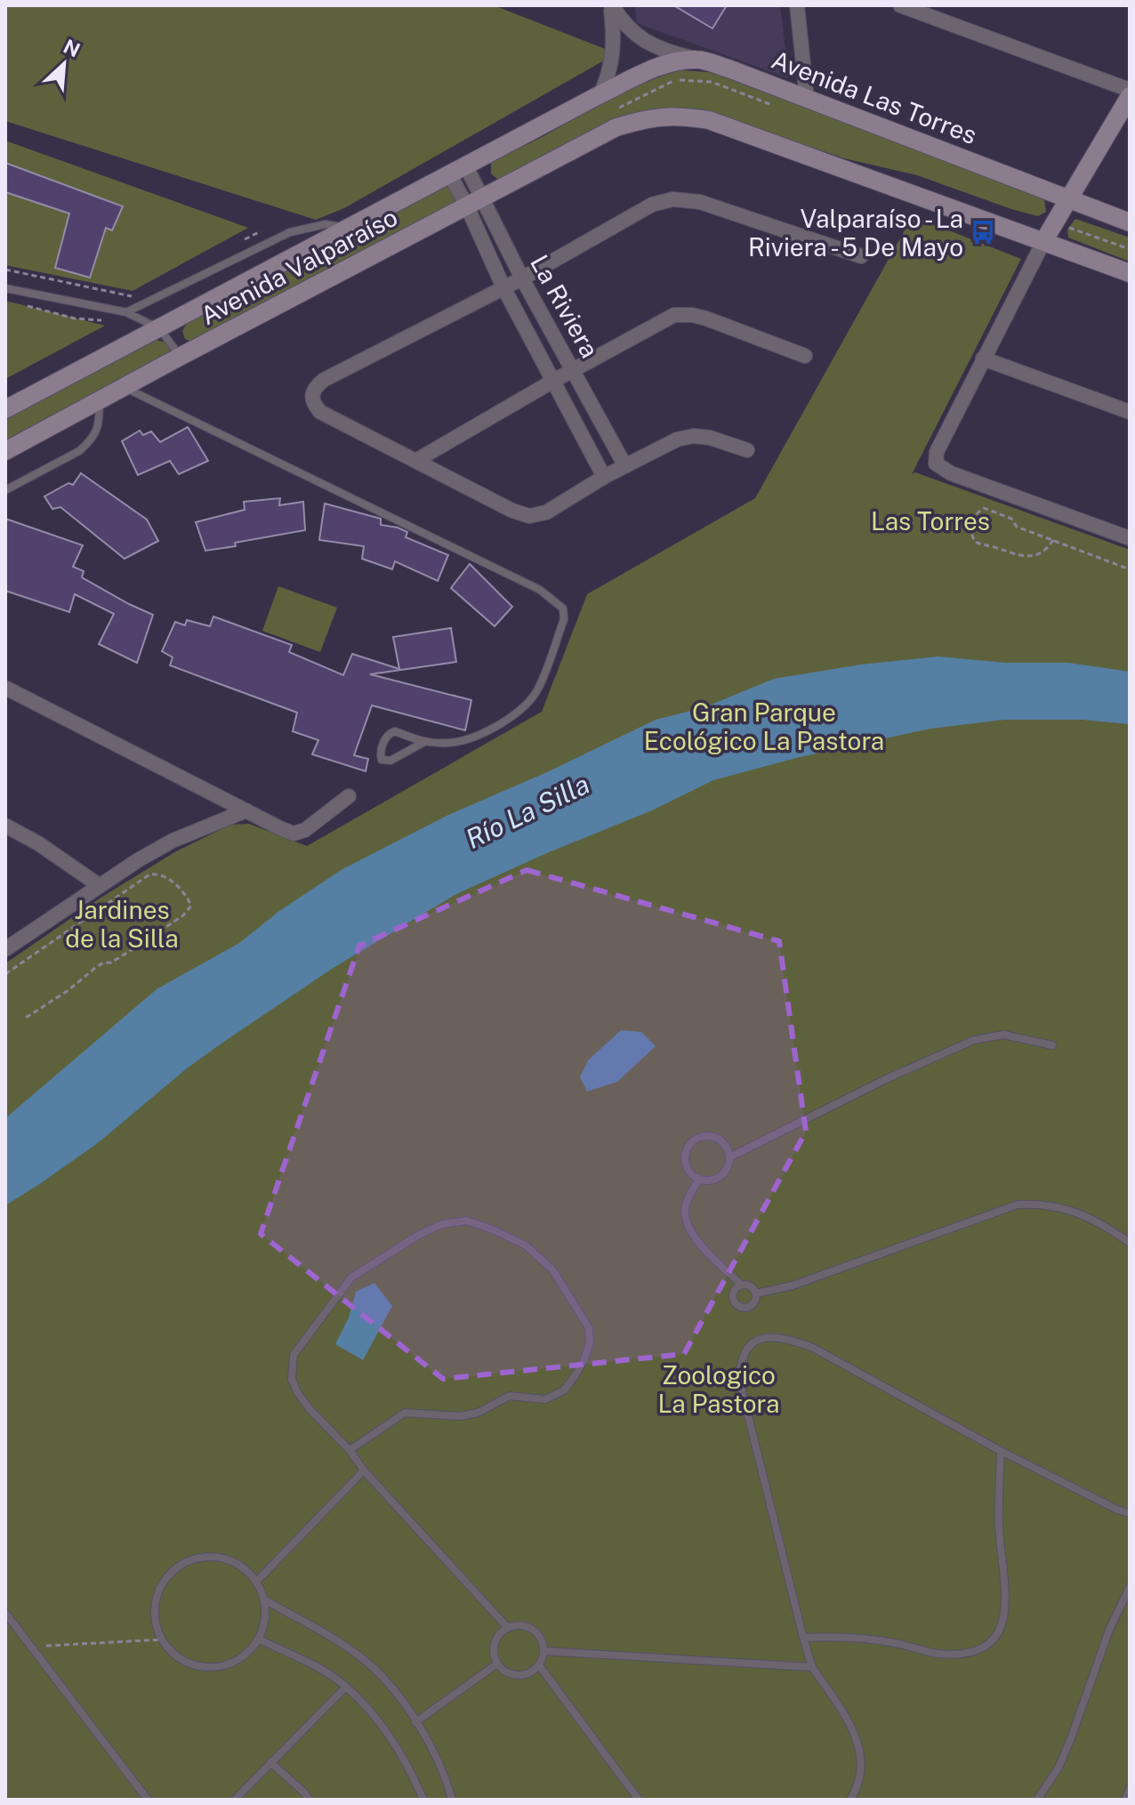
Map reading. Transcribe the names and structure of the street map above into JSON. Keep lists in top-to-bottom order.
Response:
{
  "streets": {
    "main road": ["Avenida Las Torres", "Avenida Valparaíso"],
    "street": ["La Riviera"]
  },
  "crossings": [
    ["Avenida Valparaíso", "La Riviera"]
  ],
  "water": ["Río La Silla"],
  "parks": [
    "Las Torres",
    "Gran Parque Ecológico La Pastora",
    "Jardines de la Silla",
    "Zoologico La Pastora"
  ],
  "places": {
    "bus stop": ["Valparaíso - La Riviera - 5 De Mayo"]
  },
  "north": "top right"
}
